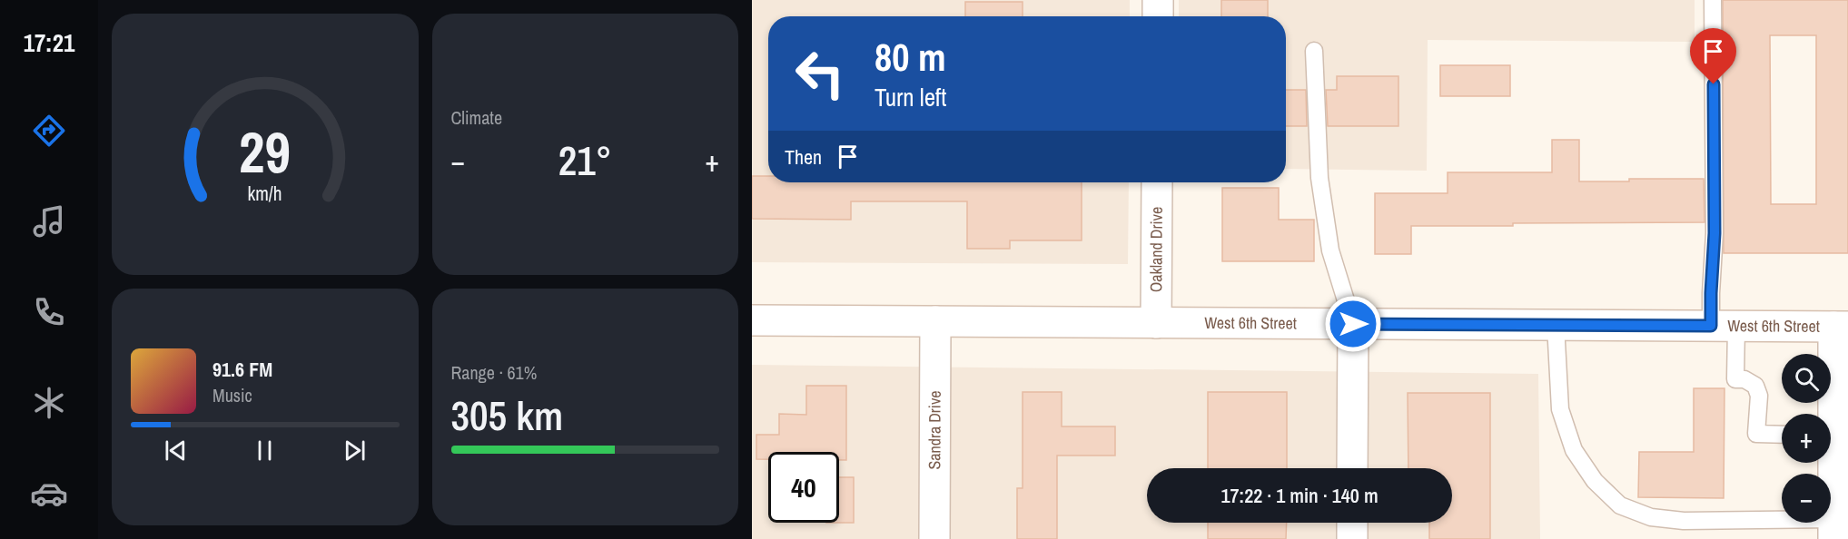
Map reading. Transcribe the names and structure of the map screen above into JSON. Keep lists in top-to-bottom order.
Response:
{
  "streets": {
    "street": ["Oakland Drive", "West 6th Street", "Sandra Drive"]
  },
  "crossings": [
    ["Oakland Drive", "West 6th Street"],
    ["West 6th Street", "Sandra Drive"]
  ],
  "page": {
    "tabs": "17:21",
    "tile": [
      "Climate",
      ["Range · 61%", "305 km"]
    ],
    "turn": ["80 m", "Turn left"],
    "then": "Then",
    "heat": ["−", "21°", "+"],
    "song": ["91.6 FM", "Music"],
    "map_buttons": ["+", "−"],
    "limit": "40",
    "trip": "17:22 · 1 min · 140 m",
    "gauge": ["29", "km/h"]
  }
}
